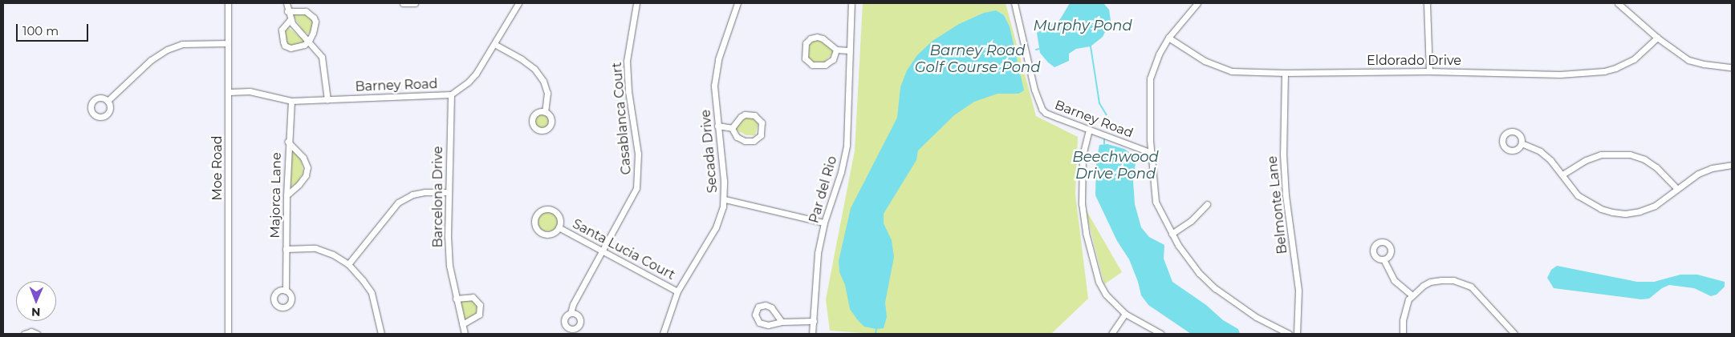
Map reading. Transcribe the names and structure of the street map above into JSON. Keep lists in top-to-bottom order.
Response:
{
  "streets": {
    "street": [
      "Eldorado Drive",
      "Barney Road",
      "Casablanca Court",
      "Secada Drive",
      "Moe Road",
      "Par del Rio",
      "Majorca Lane",
      "Barcelona Drive",
      "Belmonte Lane",
      "Santa Lucia Court"
    ]
  },
  "crossings": [
    ["Eldorado Drive", "Belmonte Lane"],
    ["Barney Road", "Moe Road"],
    ["Barney Road", "Majorca Lane"],
    ["Barney Road", "Barcelona Drive"],
    ["Casablanca Court", "Santa Lucia Court"],
    ["Secada Drive", "Santa Lucia Court"]
  ],
  "water": ["Murphy Pond", "Barney Road Golf Course Pond", "Beechwood Drive Pond"],
  "scale_bar": "100 m",
  "north": "bottom"
}
